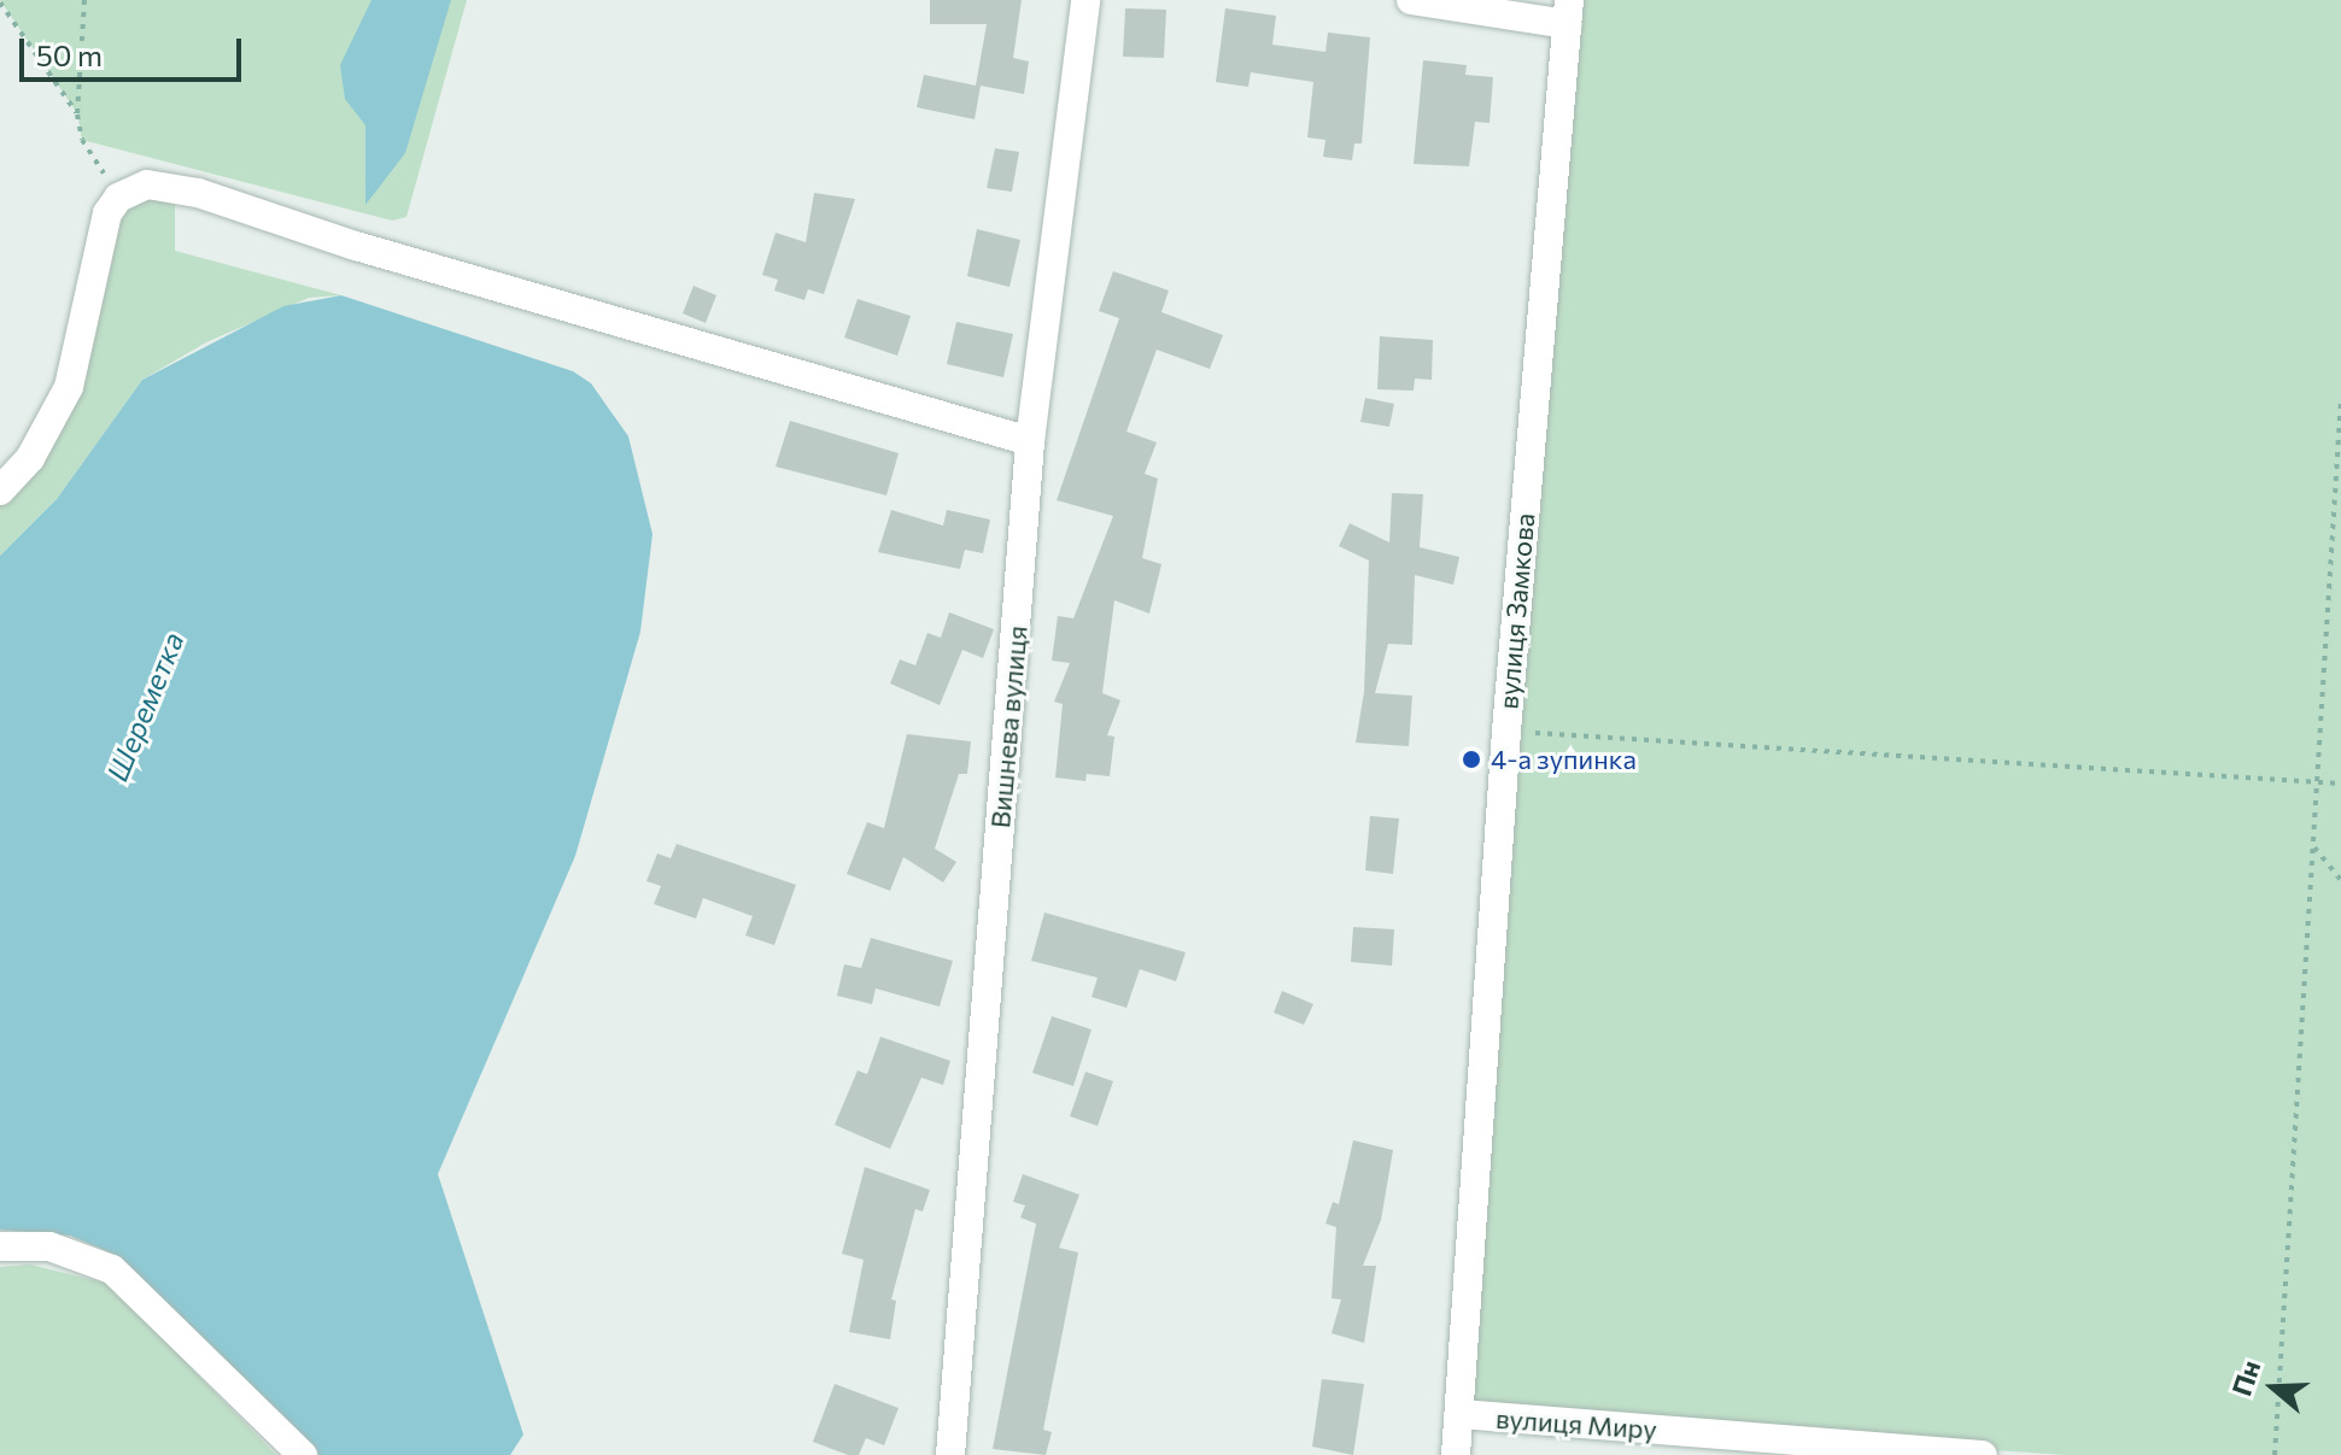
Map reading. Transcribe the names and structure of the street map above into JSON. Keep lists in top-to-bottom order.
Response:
{
  "streets": {
    "street": ["вулиця Замкова", "Вишнева вулиця", "вулиця Миру"]
  },
  "crossings": [
    ["вулиця Замкова", "вулиця Миру"]
  ],
  "water": ["Шереметка"],
  "places": ["4-а зупинка"],
  "scale_bar": "50 m",
  "north": "left"
}
